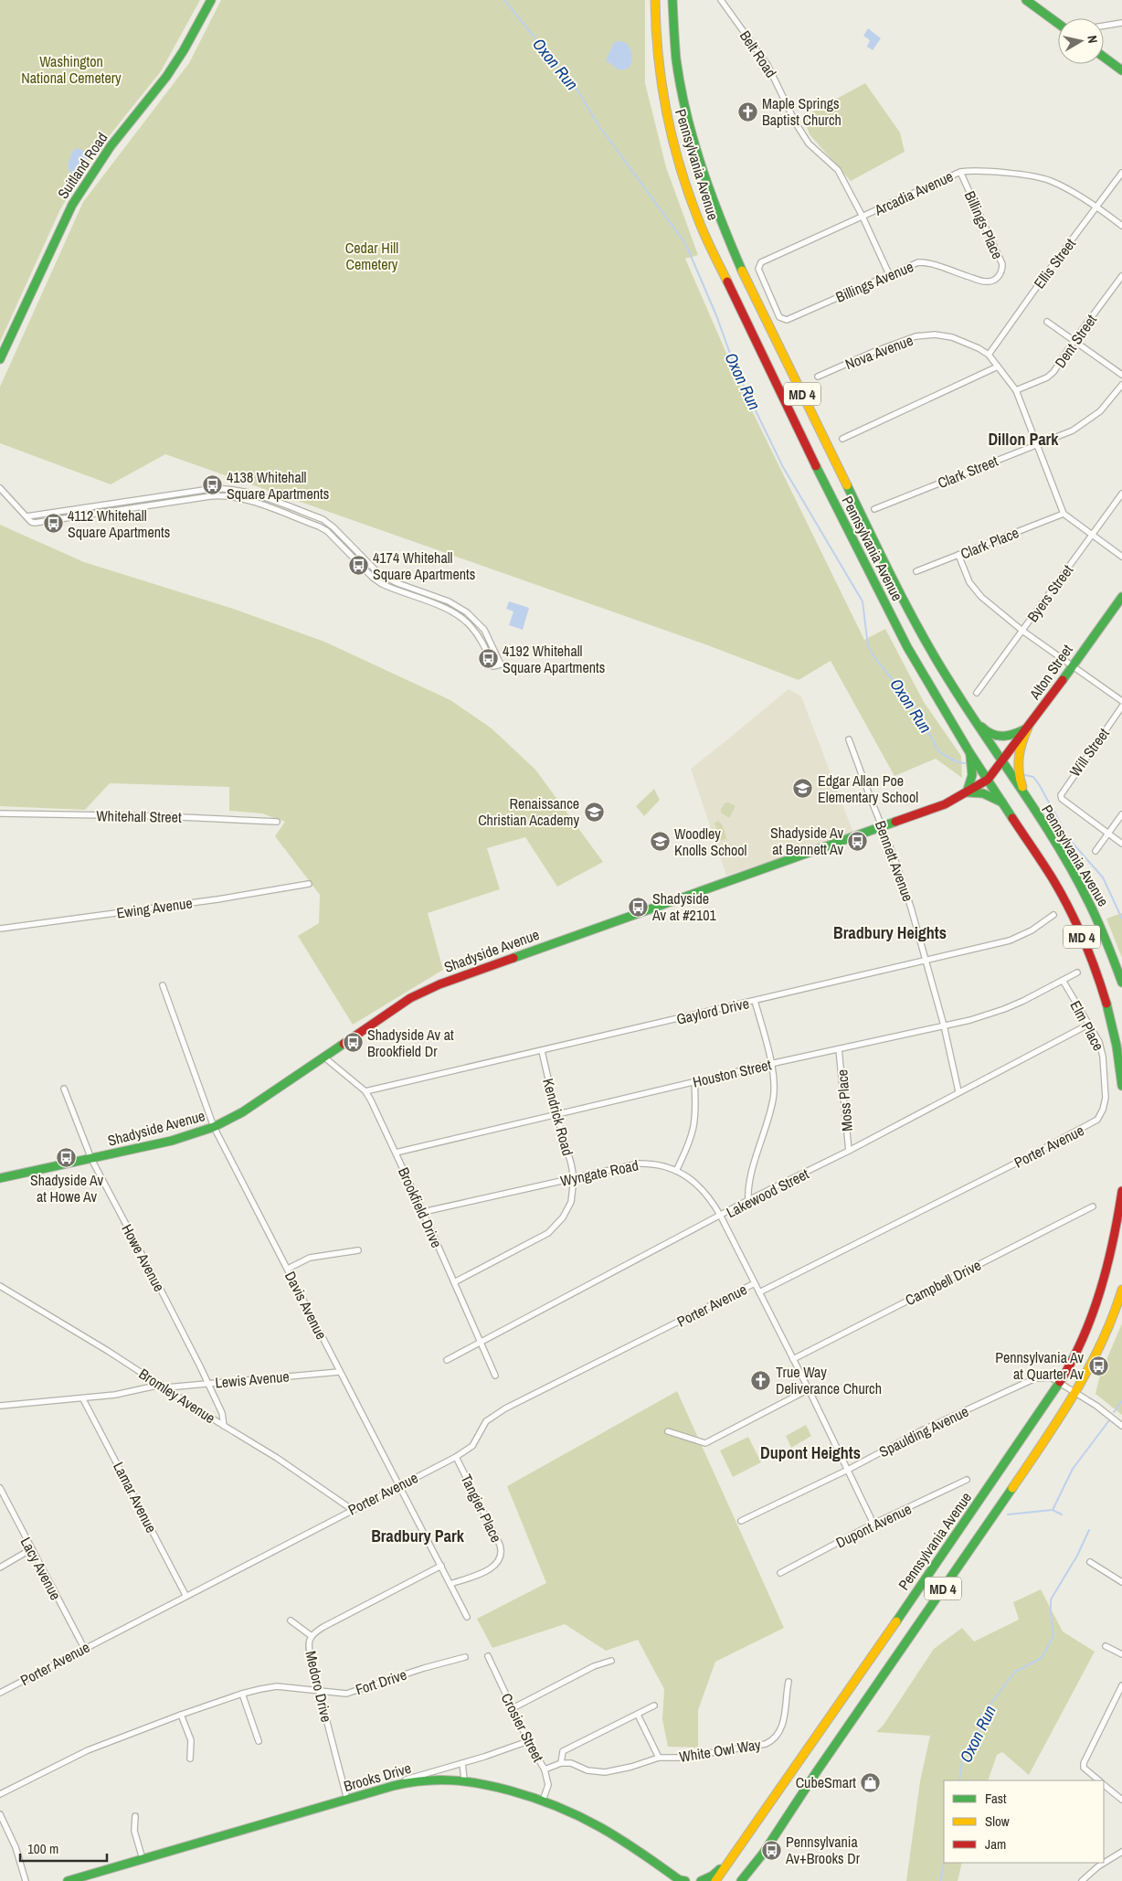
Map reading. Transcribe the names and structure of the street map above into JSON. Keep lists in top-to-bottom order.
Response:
{
  "streets": {
    "main road": [
      "Pennsylvania Avenue",
      "Suitland Road",
      "MD 4",
      "Alton Street",
      "Shadyside Avenue",
      "Brooks Drive"
    ],
    "street": [
      "Belt Road",
      "Arcadia Avenue",
      "Billings Place",
      "Ellis Street",
      "Billings Avenue",
      "Dent Street",
      "Nova Avenue",
      "Clark Street",
      "Clark Place",
      "Byers Street",
      "Will Street",
      "Whitehall Street",
      "Bennett Avenue",
      "Ewing Avenue",
      "Gaylord Drive",
      "Elm Place",
      "Houston Street",
      "Moss Place",
      "Kendrick Road",
      "Porter Avenue",
      "Wyngate Road",
      "Lakewood Street",
      "Brookfield Drive",
      "Howe Avenue",
      "Campbell Drive",
      "Davis Avenue",
      "Lewis Avenue",
      "Bromley Avenue",
      "Spaulding Avenue",
      "Lamar Avenue",
      "Tangier Place",
      "Dupont Avenue",
      "Lacy Avenue",
      "Fort Drive",
      "Medoro Drive",
      "Crosier Street",
      "White Owl Way"
    ]
  },
  "crossings": [
    ["Belt Road", "Arcadia Avenue"],
    ["Belt Road", "Billings Avenue"],
    ["Pennsylvania Avenue", "Alton Street"],
    ["Pennsylvania Avenue", "Shadyside Avenue"],
    ["Pennsylvania Avenue", "Spaulding Avenue"],
    ["Arcadia Avenue", "Billings Place"],
    ["Arcadia Avenue", "Ellis Street"],
    ["Arcadia Avenue", "Billings Avenue"],
    ["Billings Place", "Billings Avenue"],
    ["Ellis Street", "Nova Avenue"],
    ["Dent Street", "Nova Avenue"],
    ["Nova Avenue", "Clark Street"],
    ["Nova Avenue", "Clark Place"],
    ["Alton Street", "Shadyside Avenue"],
    ["Bennett Avenue", "Shadyside Avenue"],
    ["Bennett Avenue", "Gaylord Drive"],
    ["Bennett Avenue", "Houston Street"],
    ["Bennett Avenue", "Lakewood Street"],
    ["Shadyside Avenue", "Brookfield Drive"],
    ["Shadyside Avenue", "Howe Avenue"],
    ["Shadyside Avenue", "Davis Avenue"],
    ["Gaylord Drive", "Kendrick Road"],
    ["Gaylord Drive", "Brookfield Drive"],
    ["Elm Place", "Houston Street"],
    ["Elm Place", "Porter Avenue"],
    ["Elm Place", "Lakewood Street"],
    ["Houston Street", "Moss Place"],
    ["Houston Street", "Kendrick Road"],
    ["Houston Street", "Brookfield Drive"],
    ["Moss Place", "Lakewood Street"],
    ["Kendrick Road", "Wyngate Road"],
    ["Kendrick Road", "Brookfield Drive"],
    ["Porter Avenue", "Wyngate Road"],
    ["Porter Avenue", "Davis Avenue"],
    ["Porter Avenue", "Bromley Avenue"],
    ["Porter Avenue", "Lamar Avenue"],
    ["Porter Avenue", "Tangier Place"],
    ["Porter Avenue", "Lacy Avenue"],
    ["Wyngate Road", "Lakewood Street"],
    ["Wyngate Road", "Brookfield Drive"],
    ["Wyngate Road", "Campbell Drive"],
    ["Wyngate Road", "Spaulding Avenue"],
    ["Wyngate Road", "Dupont Avenue"],
    ["Lakewood Street", "Brookfield Drive"],
    ["Howe Avenue", "Lewis Avenue"],
    ["Howe Avenue", "Bromley Avenue"],
    ["Davis Avenue", "Lewis Avenue"],
    ["Davis Avenue", "Tangier Place"],
    ["Davis Avenue", "Medoro Drive"],
    ["Lewis Avenue", "Bromley Avenue"],
    ["Lewis Avenue", "Lamar Avenue"],
    ["Fort Drive", "Medoro Drive"],
    ["Medoro Drive", "Brooks Drive"],
    ["Crosier Street", "Brooks Drive"]
  ],
  "districts": [
    "Dillon Park",
    "Bradbury Heights",
    "Dupont Heights",
    "Bradbury Park"
  ],
  "water": ["Oxon Run"],
  "parks": ["Washington National Cemetery", "Cedar Hill Cemetery"],
  "places": {
    "church": ["Maple Springs Baptist Church", "True Way Deliverance Church"],
    "bus stop": [
      "4138 Whitehall Square Apartments",
      "4112 Whitehall Square Apartments",
      "4174 Whitehall Square Apartments",
      "4192 Whitehall Square Apartments",
      "Shadyside Av at Bennett Av",
      "Shadyside Av at #2101",
      "Shadyside Av at Brookfield Dr",
      "Shadyside Av at Howe Av",
      "Pennsylvania Av at Quarter Av",
      "Pennsylvania Av+Brooks Dr"
    ],
    "school or university": ["Edgar Allan Poe Elementary School", "Renaissance Christian Academy", "Woodley Knolls School"],
    "shop": ["CubeSmart"]
  },
  "legend": ["Fast", "Slow", "Jam"],
  "scale_bar": "100 m",
  "north": "right"
}
